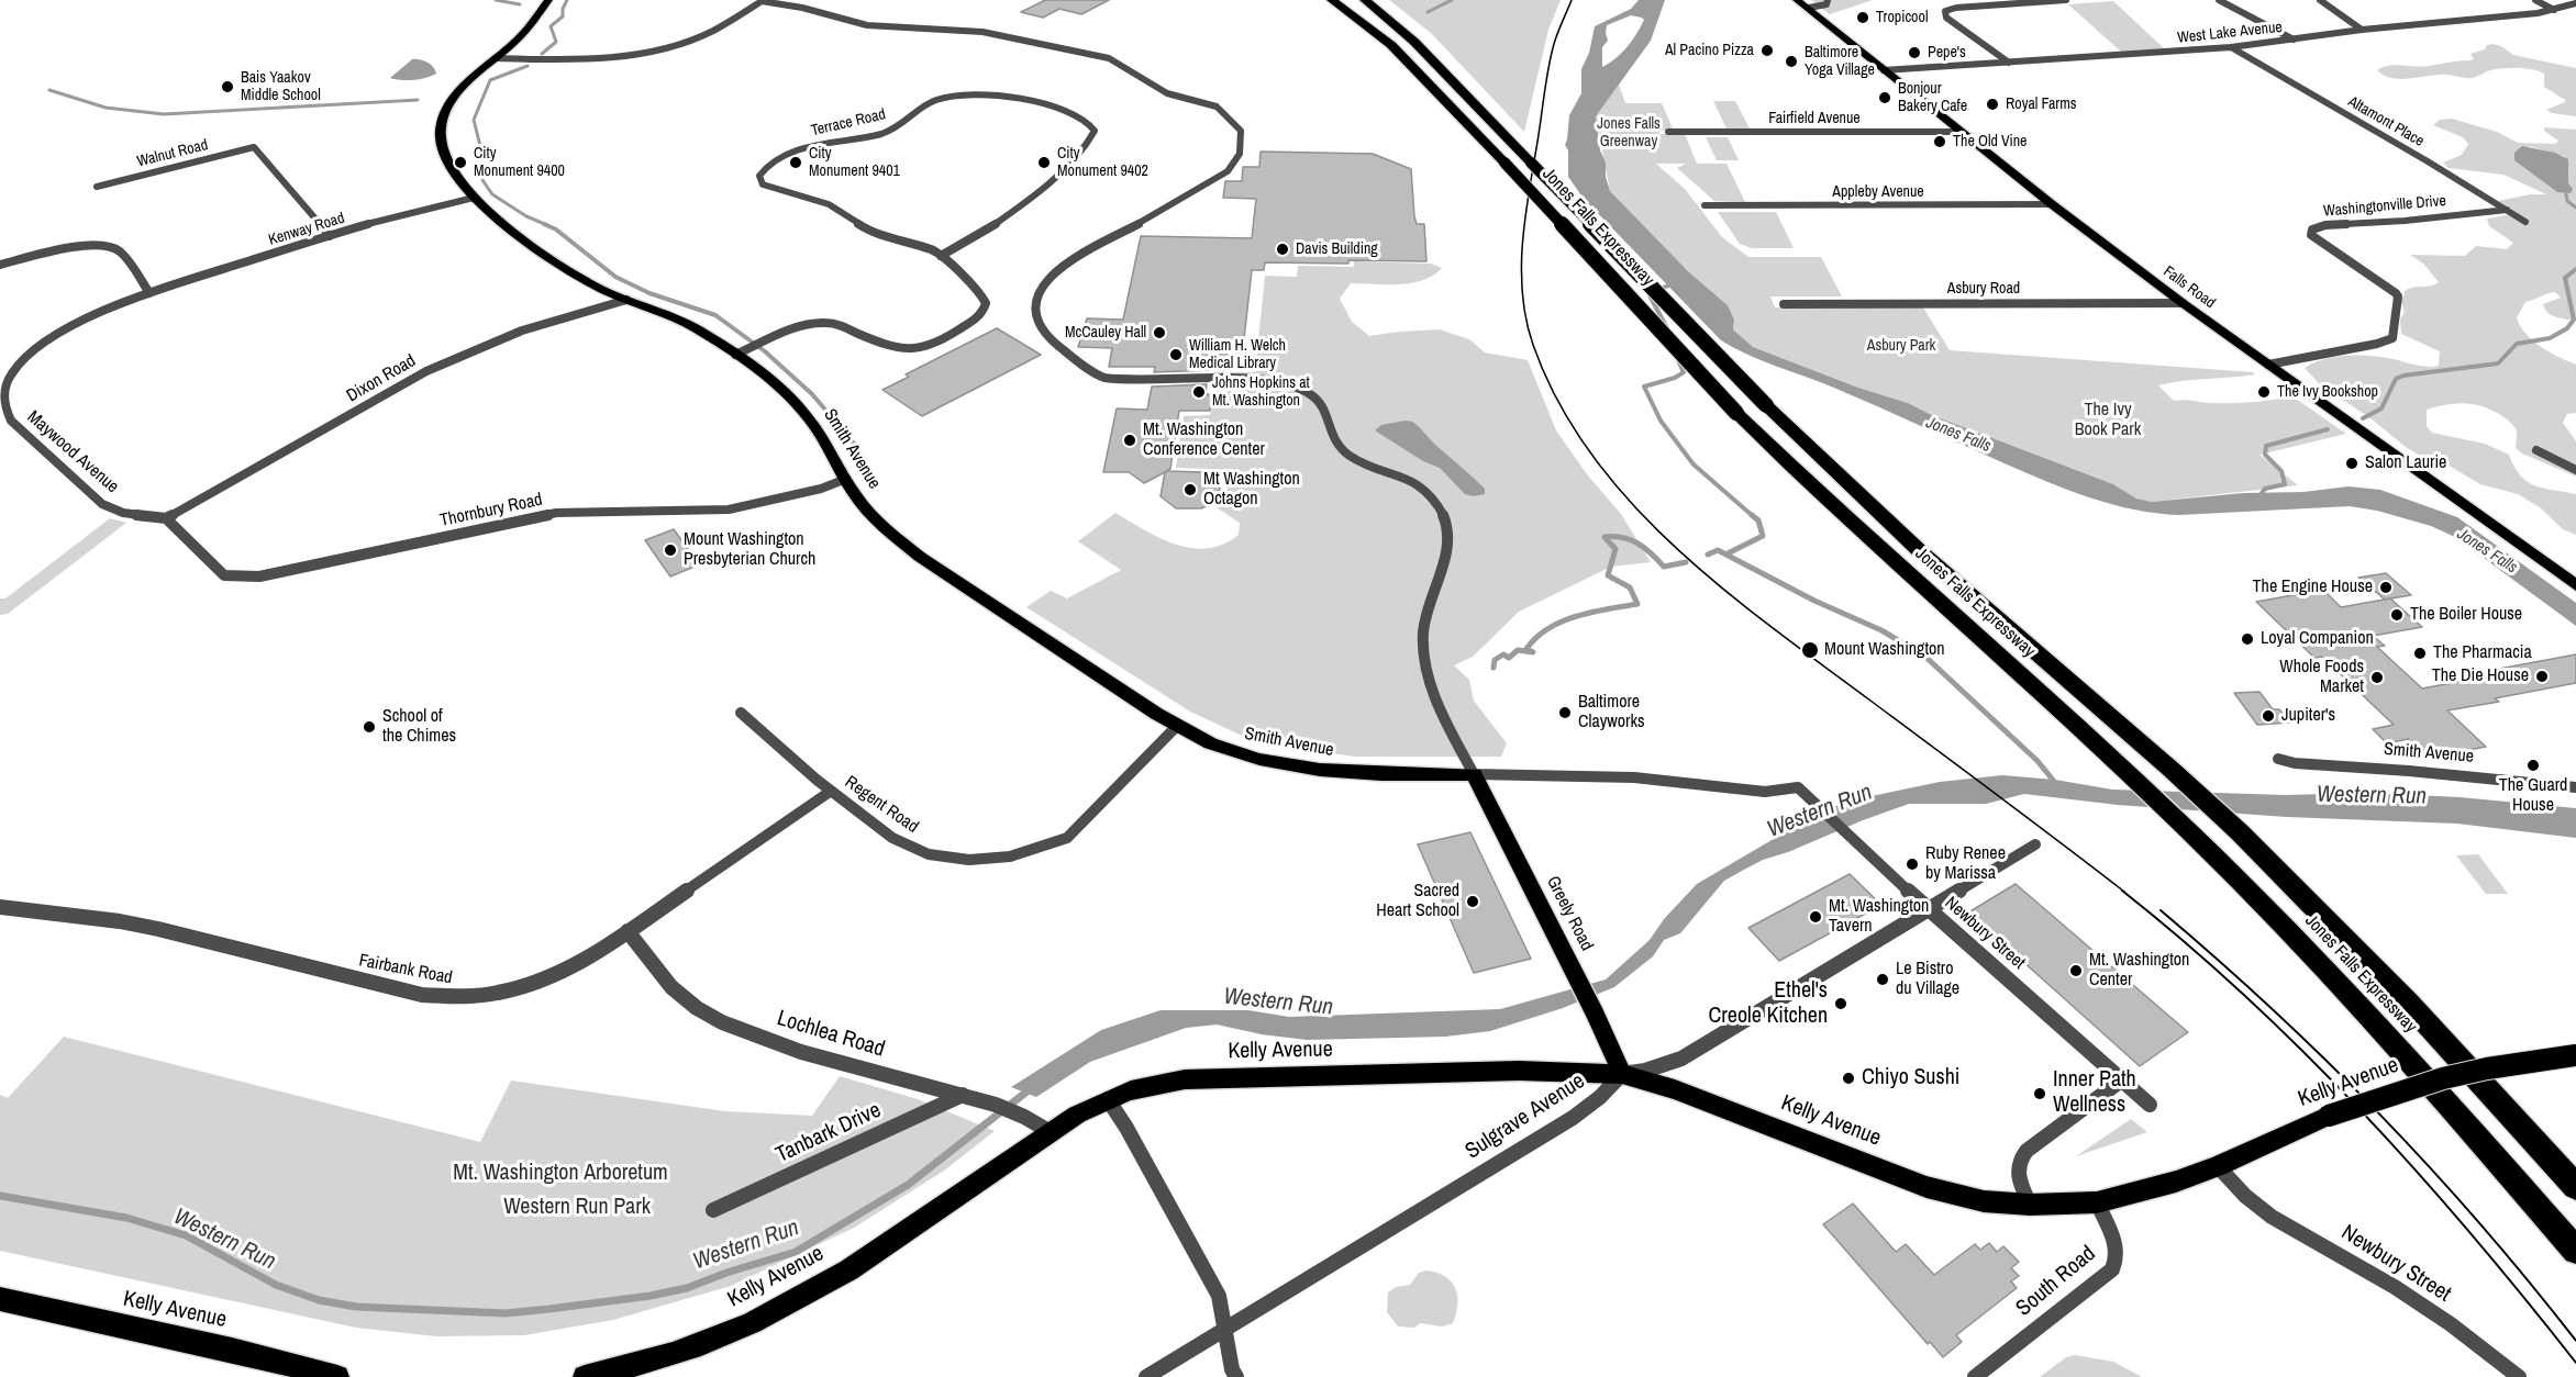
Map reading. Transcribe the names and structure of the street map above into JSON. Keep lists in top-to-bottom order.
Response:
{
  "streets": {
    "highway": ["Jones Falls Expressway"],
    "main road": [
      "Falls Road",
      "Smith Avenue",
      "Greely Road",
      "Kelly Avenue"
    ],
    "street": [
      "West Lake Avenue",
      "Fairfield Avenue",
      "Altamont Place",
      "Terrace Road",
      "Walnut Road",
      "Appleby Avenue",
      "Washingtonville Drive",
      "Kenway Road",
      "Asbury Road",
      "Dixon Road",
      "Maywood Avenue",
      "Thornbury Road",
      "Regent Road",
      "Newbury Street",
      "Fairbank Road",
      "Lochlea Road",
      "Sulgrave Avenue",
      "Tanbark Drive",
      "South Road"
    ]
  },
  "crossings": [
    ["West Lake Avenue", "Altamont Place"],
    ["West Lake Avenue", "Falls Road"],
    ["Fairfield Avenue", "Falls Road"],
    ["Altamont Place", "Washingtonville Drive"],
    ["Terrace Road", "Smith Avenue"],
    ["Walnut Road", "Kenway Road"],
    ["Appleby Avenue", "Falls Road"],
    ["Washingtonville Drive", "Falls Road"],
    ["Kenway Road", "Smith Avenue"],
    ["Kenway Road", "Maywood Avenue"],
    ["Falls Road", "Asbury Road"],
    ["Dixon Road", "Smith Avenue"],
    ["Dixon Road", "Maywood Avenue"],
    ["Dixon Road", "Thornbury Road"],
    ["Smith Avenue", "Thornbury Road"],
    ["Smith Avenue", "Regent Road"],
    ["Smith Avenue", "Greely Road"],
    ["Smith Avenue", "Newbury Street"],
    ["Maywood Avenue", "Thornbury Road"],
    ["Regent Road", "Fairbank Road"],
    ["Greely Road", "Kelly Avenue"],
    ["Greely Road", "Sulgrave Avenue"],
    ["Newbury Street", "Kelly Avenue"],
    ["Fairbank Road", "Lochlea Road"],
    ["Lochlea Road", "Kelly Avenue"],
    ["Lochlea Road", "Tanbark Drive"],
    ["Kelly Avenue", "Sulgrave Avenue"],
    ["Kelly Avenue", "South Road"]
  ],
  "water": ["Jones Falls", "Western Run"],
  "parks": [
    "Jones Falls Greenway",
    "Asbury Park",
    "The Ivy Book Park",
    "Mt. Washington Arboretum",
    "Western Run Park"
  ],
  "places": [
    "Tropicool",
    "Al Pacino Pizza",
    "Pepe's",
    "Baltimore Yoga Village",
    "Bais Yaakov Middle School",
    "Bonjour Bakery Cafe",
    "Royal Farms",
    "The Old Vine",
    "City Monument 9400",
    "City Monument 9401",
    "City Monument 9402",
    "Davis Building",
    "McCauley Hall",
    "William H. Welch Medical Library",
    "Johns Hopkins at Mt. Washington",
    "The Ivy Bookshop",
    "Mt. Washington Conference Center",
    "Salon Laurie",
    "Mt Washington Octagon",
    "Mount Washington Presbyterian Church",
    "The Engine House",
    "The Boiler House",
    "Loyal Companion",
    "Mount Washington",
    "The Pharmacia",
    "The Die House",
    "Whole Foods Market",
    "Baltimore Clayworks",
    "Jupiter's",
    "School of the Chimes",
    "The Guard House",
    "Ruby Renee by Marissa",
    "Sacred Heart School",
    "Mt. Washington Tavern",
    "Mt. Washington Center",
    "Le Bistro du Village",
    "Ethel's Creole Kitchen",
    "Chiyo Sushi",
    "Inner Path Wellness"
  ]
}
